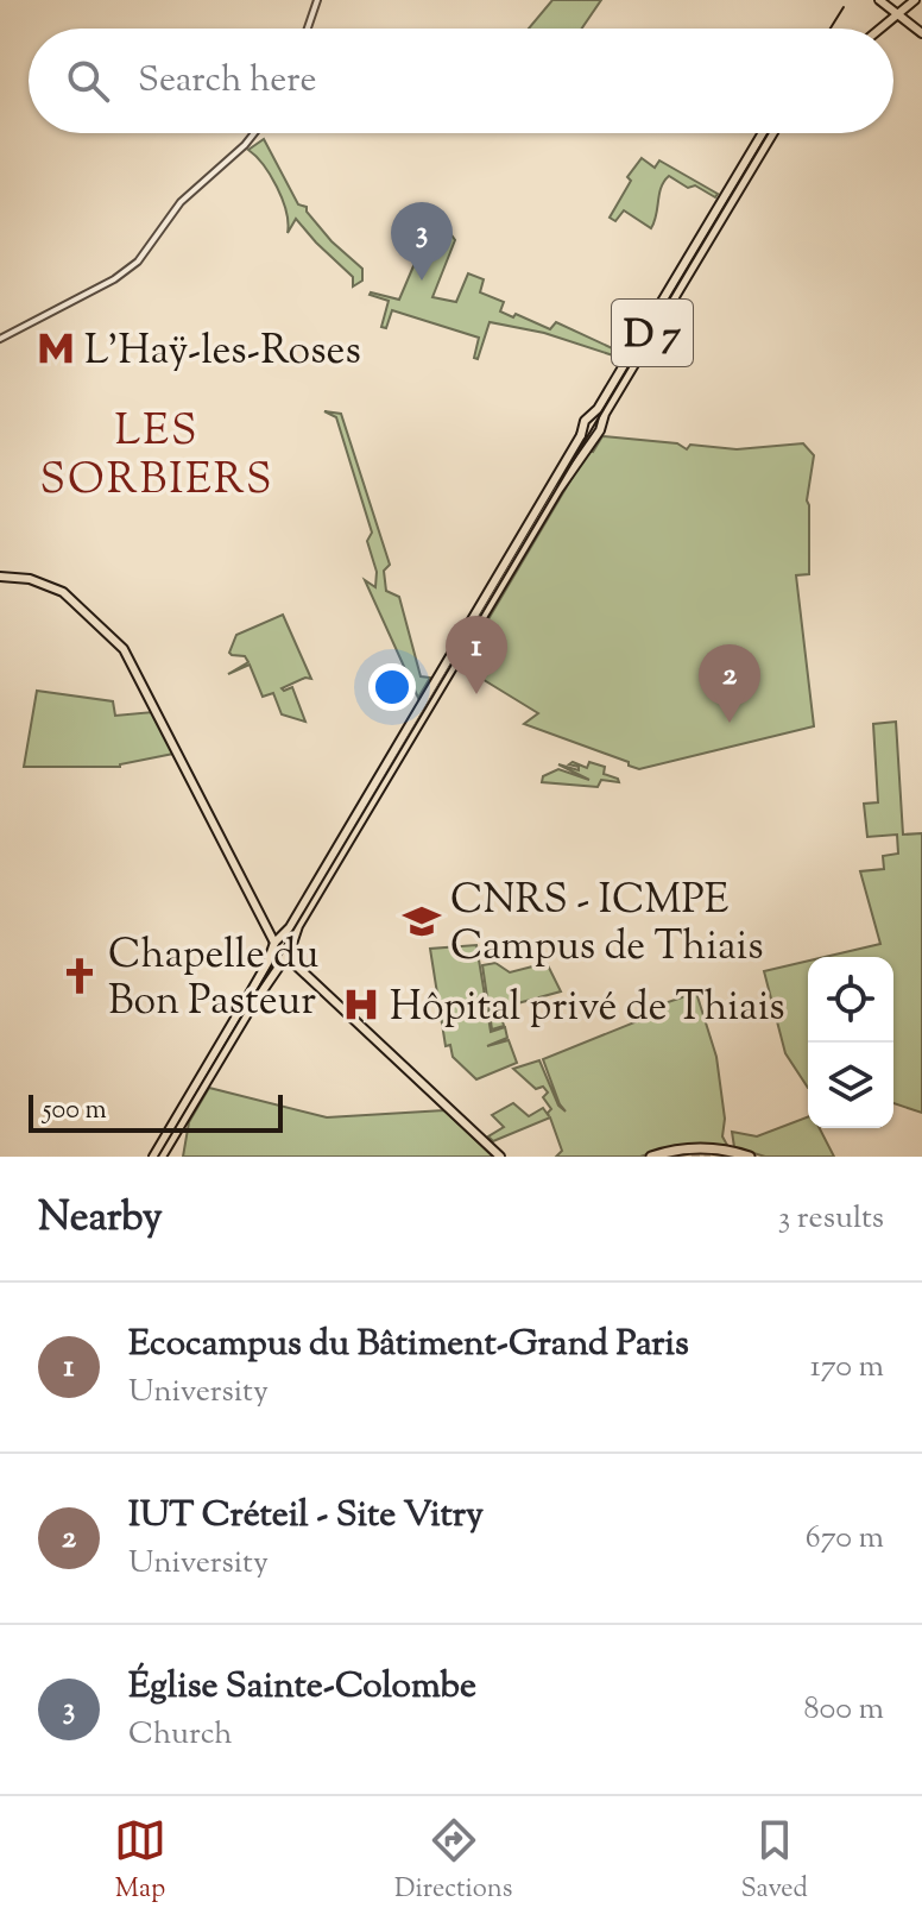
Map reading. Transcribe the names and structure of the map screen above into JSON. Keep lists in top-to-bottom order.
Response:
{
  "streets": {
    "main road": ["D 7"]
  },
  "districts": ["LES SORBIERS"],
  "places": {
    "metro station": ["L'Haÿ-les-Roses"],
    "school or university": ["CNRS - ICMPE Campus de Thiais"],
    "church": ["Chapelle du Bon Pasteur"],
    "hospital": ["Hôpital privé de Thiais"]
  },
  "scale_bar": "500 m",
  "page": {
    "search": "Search here",
    "pins": ["3", "1", "2"],
    "scale": "500 m",
    "heading": ["Nearby", "3 results"],
    "list": [
      {
        "mark": "1",
        "name": "Ecocampus du Bâtiment-Grand Paris",
        "note": "University",
        "value": "170 m"
      },
      {
        "mark": "2",
        "name": "IUT Créteil - Site Vitry",
        "note": "University",
        "value": "670 m"
      },
      {
        "mark": "3",
        "name": "Église Sainte-Colombe",
        "note": "Church",
        "value": "800 m"
      }
    ],
    "nav": ["Map", "Directions", "Saved"]
  }
}
